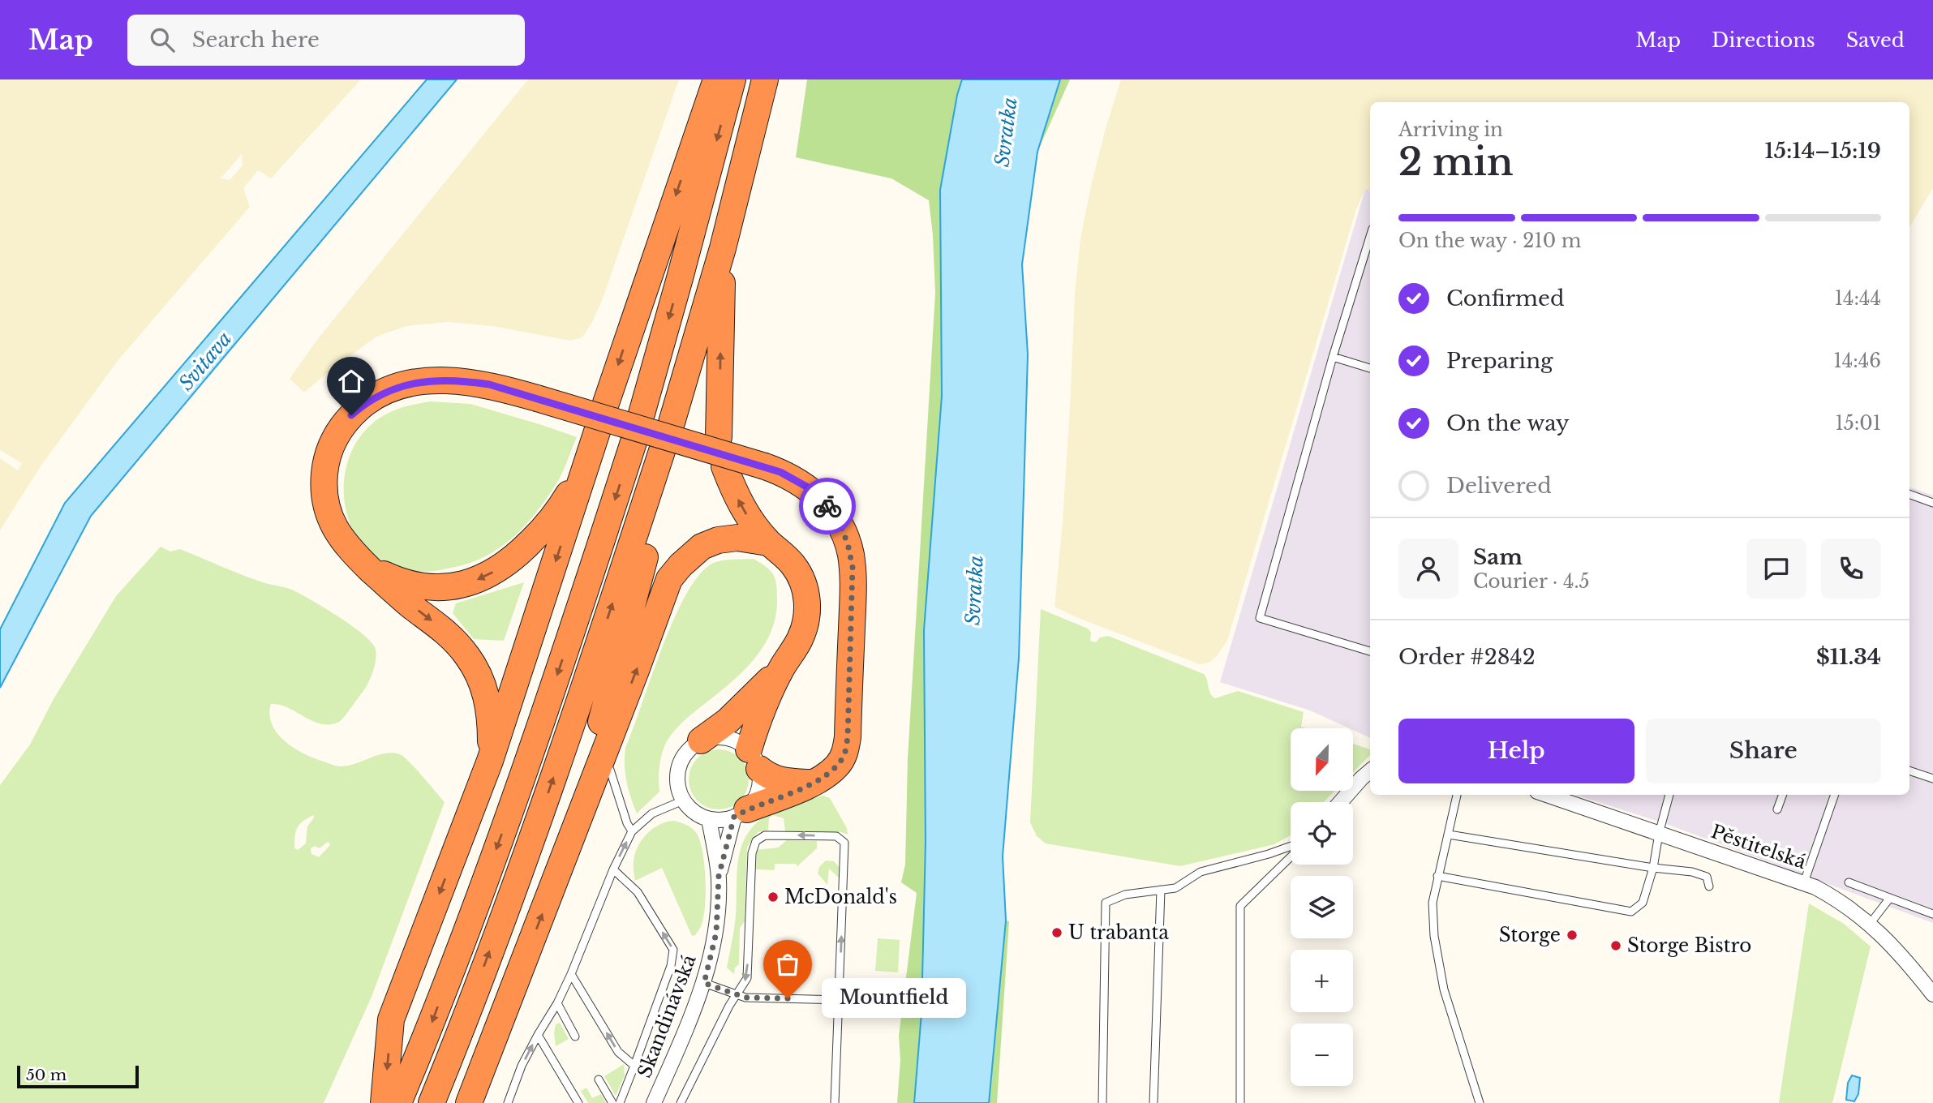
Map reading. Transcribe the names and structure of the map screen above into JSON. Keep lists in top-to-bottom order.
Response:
{
  "streets": {
    "street": ["Pěstitelská", "Skandinávská"]
  },
  "water": ["Svratka", "Svitava"],
  "places": [
    "McDonald's",
    "U trabanta",
    "Storge",
    "Storge Bistro",
    "Mountfield"
  ],
  "scale_bar": "50 m",
  "north": "bottom",
  "page": {
    "header": "Map",
    "search": "Search here",
    "nav": ["Map", "Directions", "Saved"],
    "heading": ["2 min", "Arriving in", "15:14–15:19"],
    "panel": [
      "Sam",
      "Courier · 4.5",
      "Order #2842",
      "$11.34"
    ],
    "bar": "On the way · 210 m",
    "list": [
      ["Confirmed", "14:44"],
      ["Preparing", "14:46"],
      ["On the way", "15:01"],
      "Delivered"
    ],
    "buttons": ["Help", "Share"],
    "map_buttons": ["+", "−"],
    "bubble": "Mountfield",
    "scale": "50 m"
  }
}
